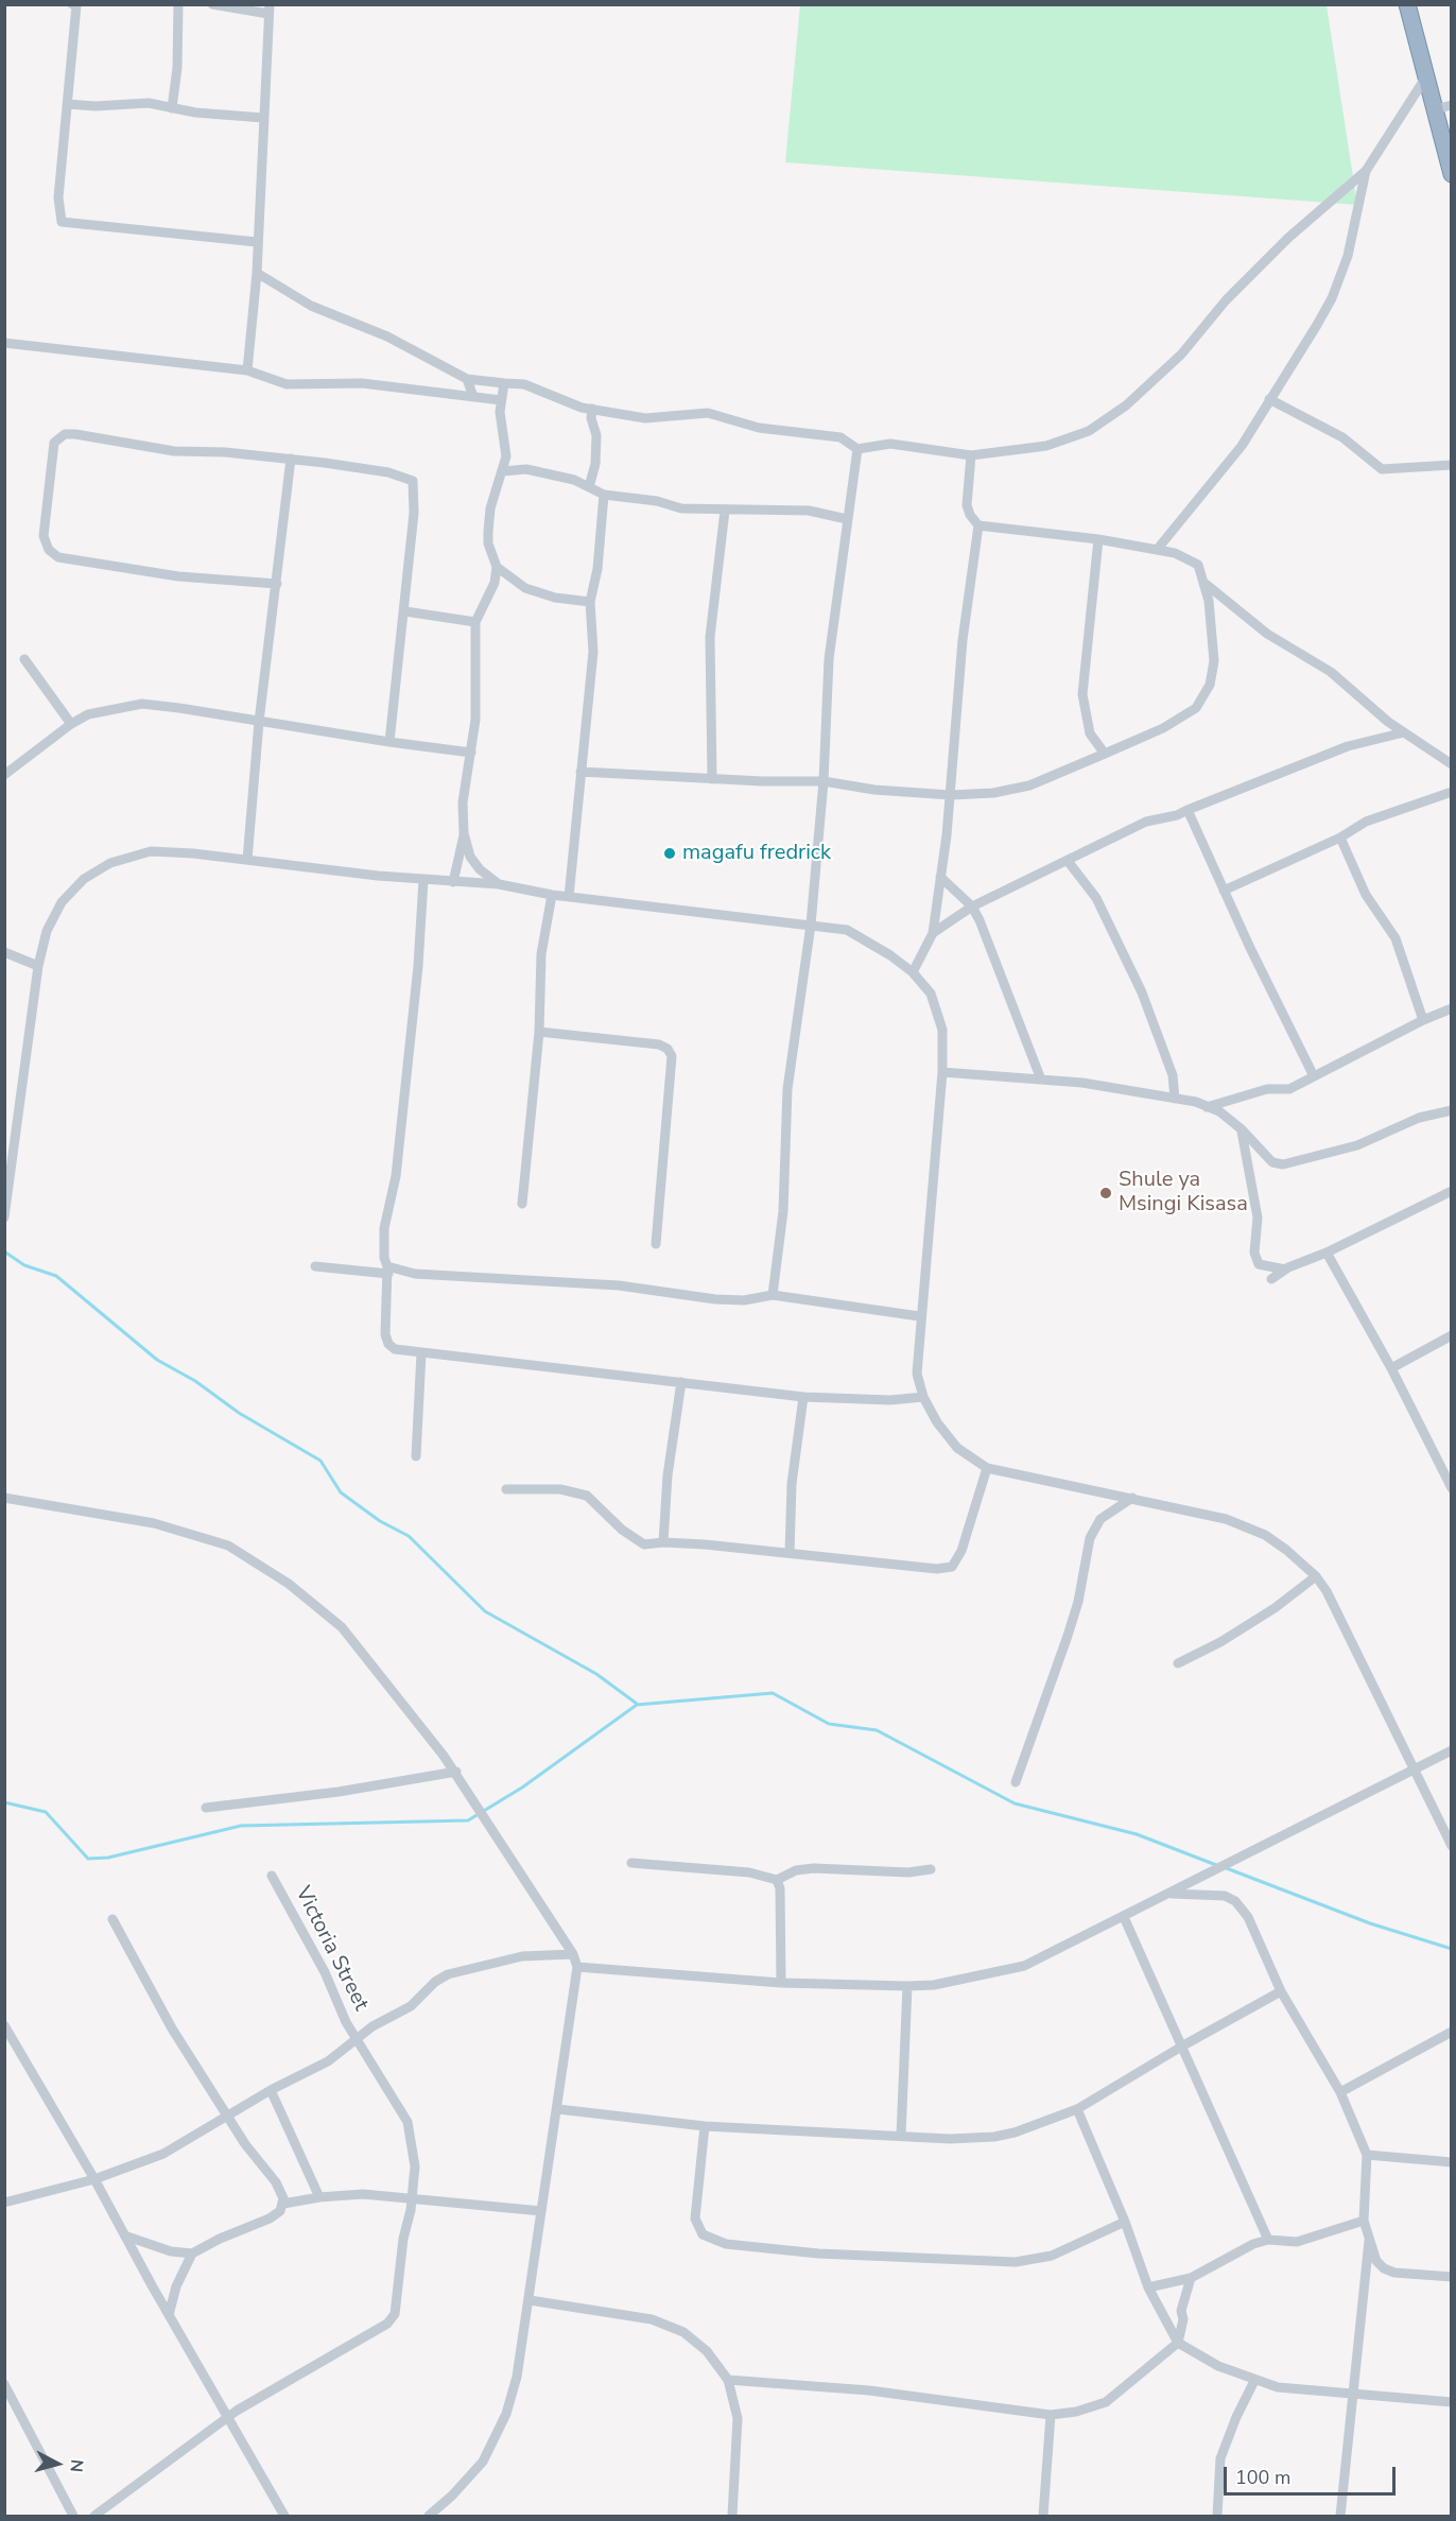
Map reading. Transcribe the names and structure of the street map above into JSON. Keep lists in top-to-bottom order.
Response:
{
  "streets": {
    "street": ["Victoria Street"]
  },
  "places": ["magafu fredrick", "Shule ya Msingi Kisasa"],
  "scale_bar": "100 m",
  "north": "right"
}
